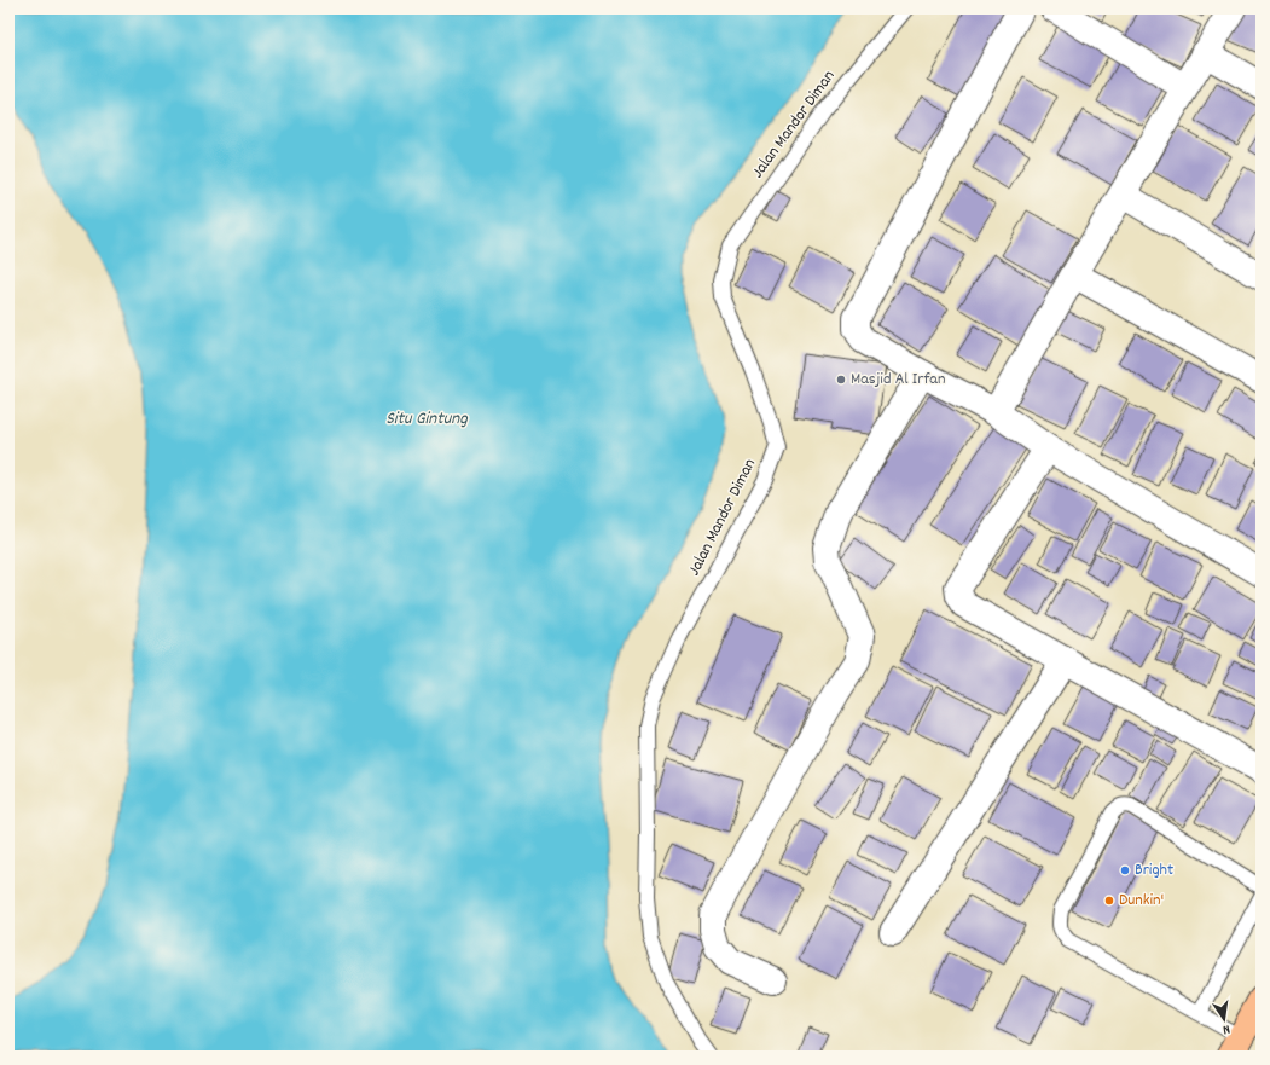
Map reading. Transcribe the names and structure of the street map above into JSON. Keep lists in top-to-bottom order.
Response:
{
  "streets": {
    "lane": ["Jalan Mandor Diman"]
  },
  "water": ["Situ Gintung"],
  "places": ["Masjid Al Irfan", "Bright", "Dunkin'"],
  "north": "bottom"
}
